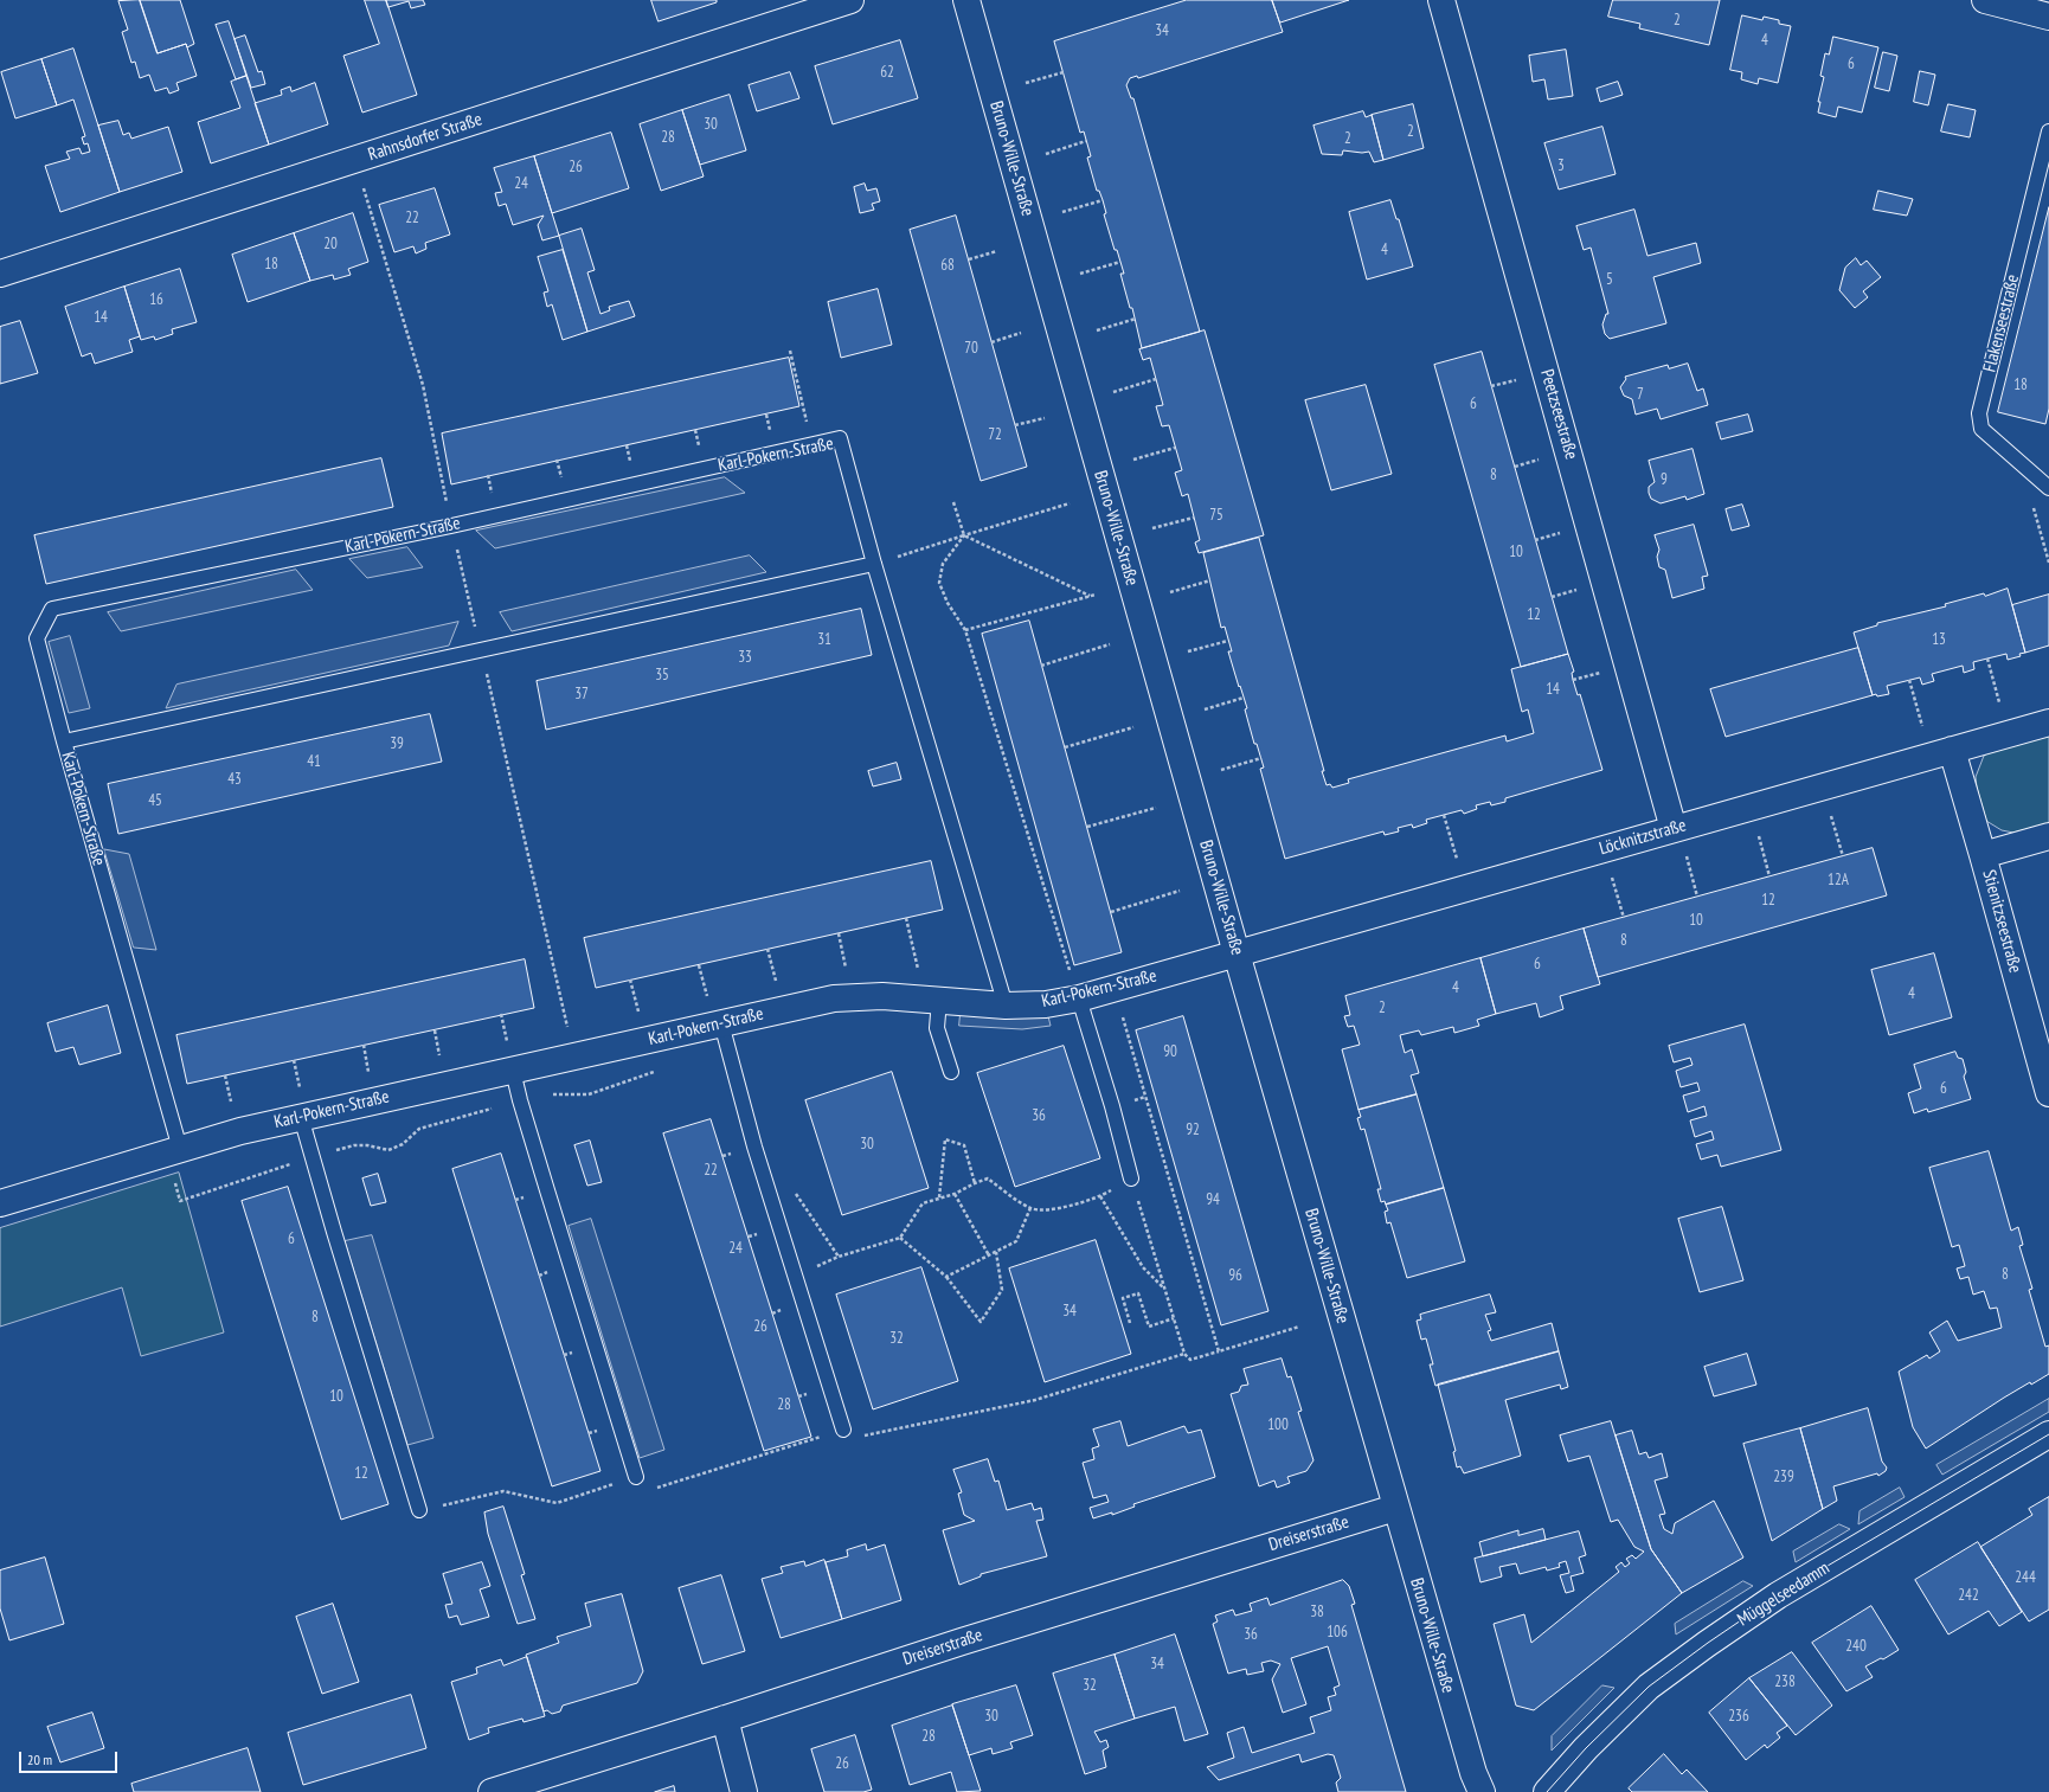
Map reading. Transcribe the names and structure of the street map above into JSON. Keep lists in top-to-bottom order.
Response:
{
  "streets": {
    "street": [
      "Rahnsdorfer Straße",
      "Bruno-Wille-Straße",
      "Peetzseestraße",
      "Karl-Pokern-Straße",
      "Löcknitzstraße",
      "Stienitzseestraße",
      "Dreiserstraße",
      "Müggelseedamm"
    ],
    "lane": ["Flakenseestraße"]
  },
  "crossings": [
    ["Bruno-Wille-Straße", "Karl-Pokern-Straße"],
    ["Bruno-Wille-Straße", "Löcknitzstraße"],
    ["Bruno-Wille-Straße", "Dreiserstraße"],
    ["Peetzseestraße", "Löcknitzstraße"],
    ["Karl-Pokern-Straße", "Löcknitzstraße"],
    ["Löcknitzstraße", "Stienitzseestraße"]
  ],
  "house_numbers": [
    "2",
    "34",
    "4",
    "6",
    "62",
    "30",
    "2",
    "28",
    "2",
    "3",
    "26",
    "24",
    "22",
    "20",
    "4",
    "18",
    "68",
    "5",
    "16",
    "14",
    "70",
    "18",
    "7",
    "6",
    "72",
    "8",
    "9",
    "75",
    "10",
    "12",
    "31",
    "13",
    "33",
    "35",
    "14",
    "37",
    "39",
    "41",
    "43",
    "45",
    "12A",
    "12",
    "10",
    "8",
    "6",
    "4",
    "4",
    "2",
    "90",
    "6",
    "36",
    "92",
    "30",
    "22",
    "94",
    "6",
    "24",
    "8",
    "96",
    "34",
    "8",
    "26",
    "32",
    "10",
    "28",
    "100",
    "12",
    "239",
    "244",
    "242",
    "38",
    "106",
    "36",
    "240",
    "34",
    "238",
    "32",
    "30",
    "236",
    "28",
    "26"
  ],
  "scale_bar": "20 m"
}
